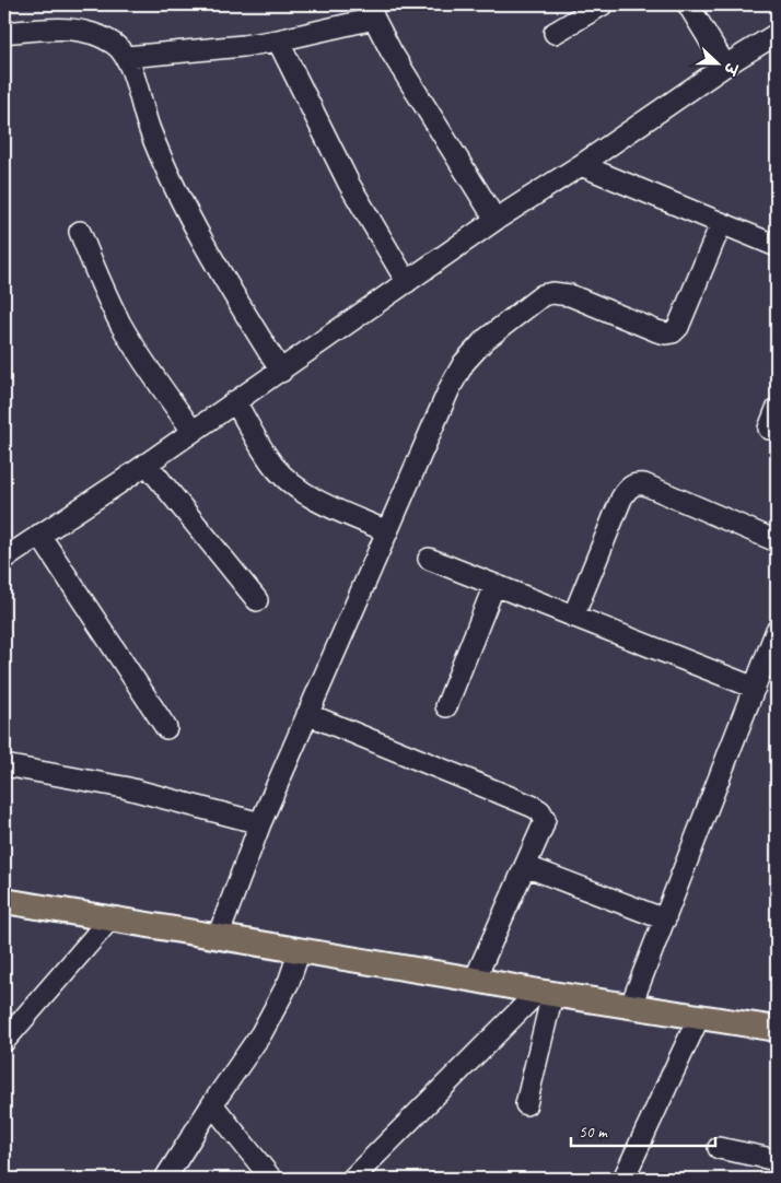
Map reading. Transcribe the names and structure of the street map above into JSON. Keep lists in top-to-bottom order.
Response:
{
  "scale_bar": "50 m",
  "north": "right"
}
